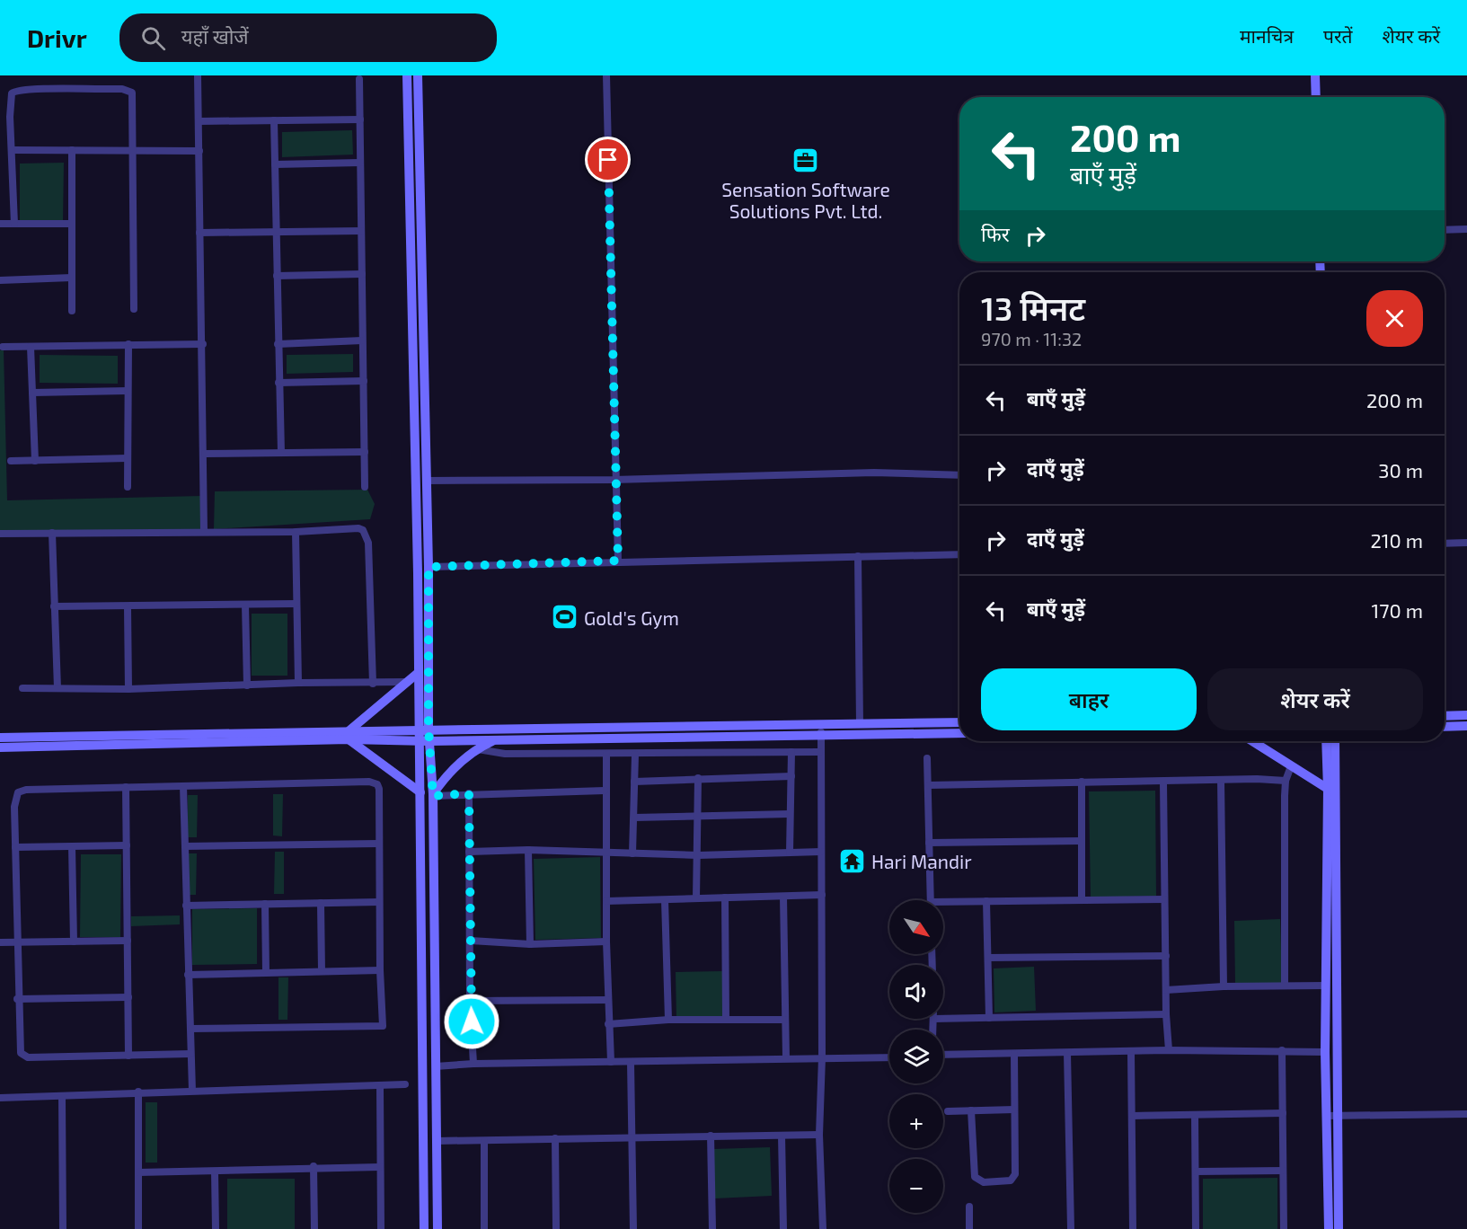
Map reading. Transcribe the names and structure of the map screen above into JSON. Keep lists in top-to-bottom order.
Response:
{
  "places": {
    "office": ["Sensation Software Solutions Pvt. Ltd."],
    "sports": ["Gold's Gym"],
    "temple": ["Hari Mandir"]
  },
  "north": "bottom right",
  "page": {
    "header": "Drivr",
    "search": "यहाँ खोजें",
    "nav": ["मानचित्र", "परतें", "शेयर करें"],
    "turn": ["200 m", "बाएँ मुड़ें"],
    "then": "फिर",
    "heading": ["13 मिनट", "970 m · 11:32"],
    "list": [
      {
        "name": "बाएँ मुड़ें",
        "value": "200 m"
      },
      {
        "name": "दाएँ मुड़ें",
        "value": "30 m"
      },
      {
        "name": "दाएँ मुड़ें",
        "value": "210 m"
      },
      {
        "name": "बाएँ मुड़ें",
        "value": "170 m"
      }
    ],
    "buttons": ["बाहर", "शेयर करें"],
    "map_buttons": ["+", "−"]
  }
}
